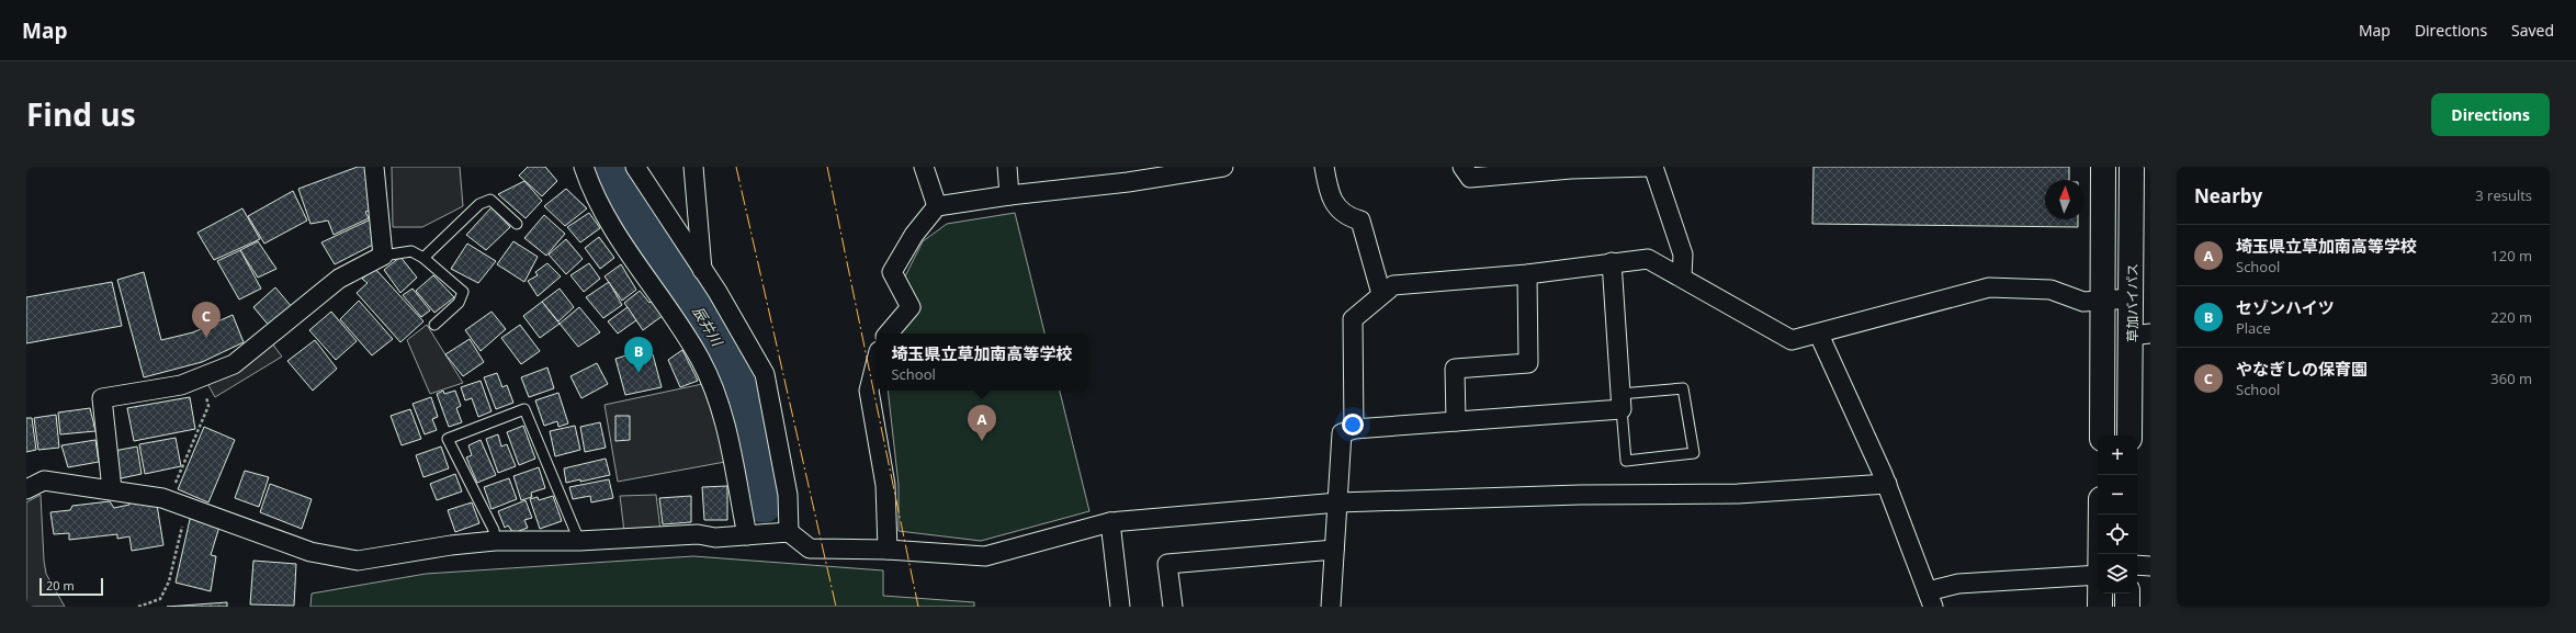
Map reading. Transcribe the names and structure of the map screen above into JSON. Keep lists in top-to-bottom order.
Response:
{
  "streets": {
    "highway": ["草加バイパス"]
  },
  "water": ["辰井川"],
  "scale_bar": "20 m",
  "north": "top",
  "page": {
    "header": "Map",
    "nav": ["Map", "Directions", "Saved"],
    "title": "Find us",
    "buttons": "Directions",
    "heading": ["Nearby", "3 results"],
    "list": [
      {
        "mark": "A",
        "name": "埼玉県立草加南高等学校",
        "note": "School",
        "value": "120 m"
      },
      {
        "mark": "B",
        "name": "セゾンハイツ",
        "note": "Place",
        "value": "220 m"
      },
      {
        "mark": "C",
        "name": "やなぎしの保育園",
        "note": "School",
        "value": "360 m"
      }
    ],
    "pins": ["C", "B", "A"],
    "popup": ["埼玉県立草加南高等学校", "School"],
    "map_buttons": ["+", "−"],
    "scale": "20 m"
  }
}
